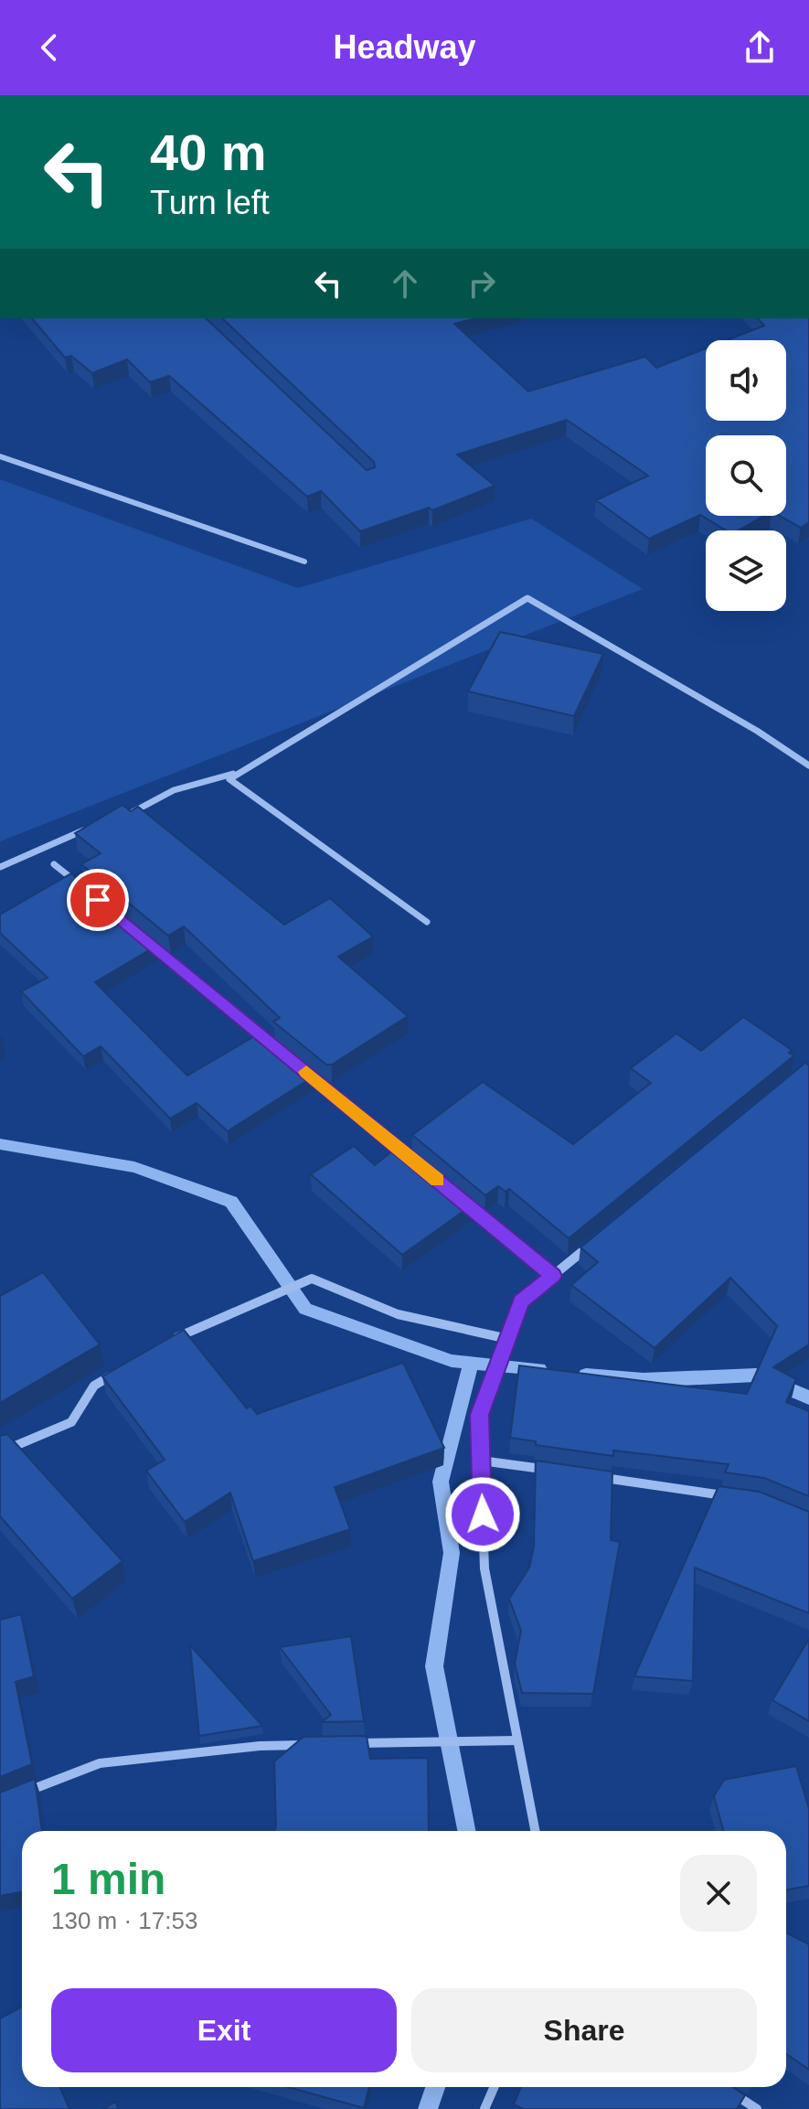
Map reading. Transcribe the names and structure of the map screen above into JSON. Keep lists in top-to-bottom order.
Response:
{
  "page": {
    "header": "Headway",
    "turn": ["40 m", "Turn left"],
    "heading": ["1 min", "130 m · 17:53"],
    "buttons": ["Exit", "Share"]
  }
}
